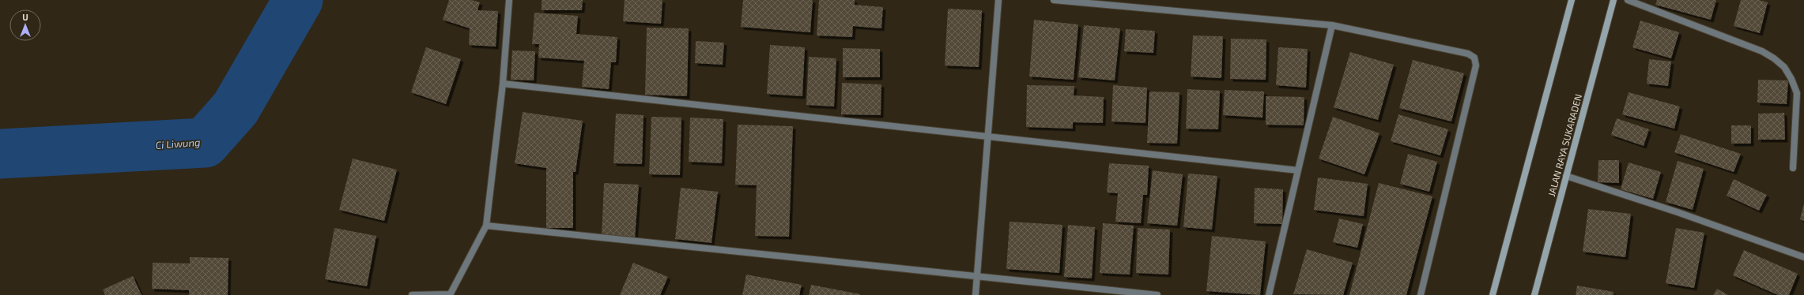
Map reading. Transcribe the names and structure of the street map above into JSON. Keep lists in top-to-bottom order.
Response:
{
  "streets": {
    "main road": ["JALAN RAYA SUKARADEN"]
  },
  "water": ["Ci Liwung"],
  "north": "top"
}
